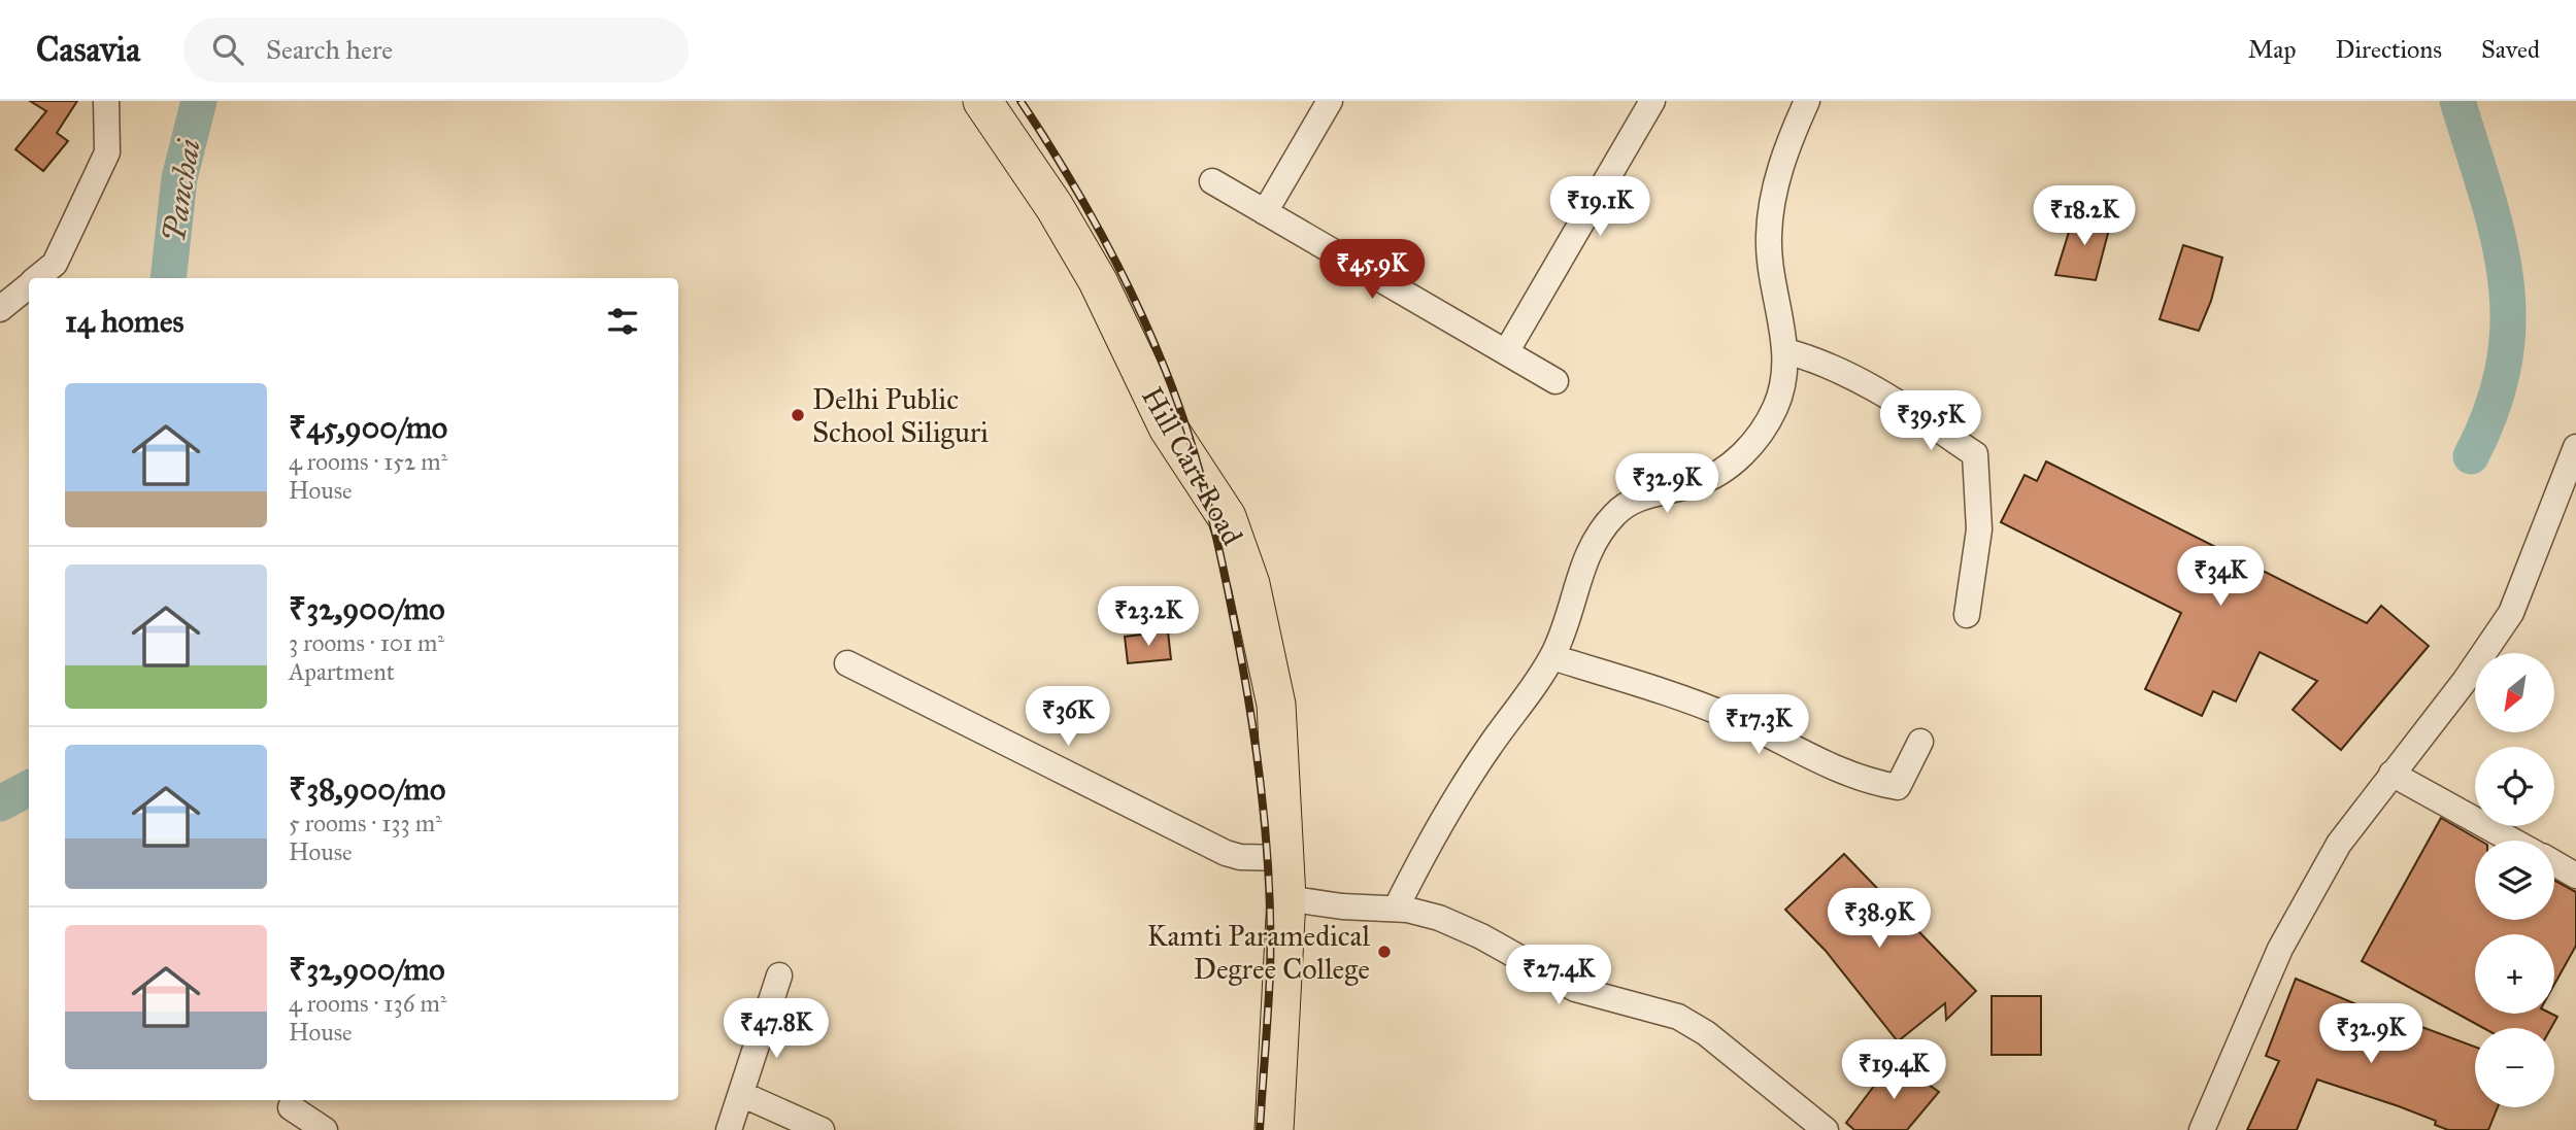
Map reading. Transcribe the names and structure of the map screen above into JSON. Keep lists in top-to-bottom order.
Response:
{
  "streets": {
    "highway": ["Hill Cart Road"]
  },
  "water": ["Panchai"],
  "places": ["Delhi Public School Siliguri", "Kamti Paramedical Degree College"],
  "north": "bottom left",
  "page": {
    "header": "Casavia",
    "search": "Search here",
    "nav": ["Map", "Directions", "Saved"],
    "price": [
      "₹19.1K",
      "₹18.2K",
      "₹45.9K",
      "₹39.5K",
      "₹32.9K",
      "₹34K",
      "₹23.2K",
      "₹36K",
      "₹17.3K",
      "₹38.9K",
      "₹27.4K",
      "₹47.8K",
      "₹32.9K",
      "₹19.4K"
    ],
    "heading": "14 homes",
    "list": [
      {
        "name": "₹45,900/mo",
        "note": "4 rooms · 152 m² · House"
      },
      {
        "name": "₹32,900/mo",
        "note": "3 rooms · 101 m² · Apartment"
      },
      {
        "name": "₹38,900/mo",
        "note": "5 rooms · 133 m² · House"
      },
      {
        "name": "₹32,900/mo",
        "note": "4 rooms · 136 m² · House"
      }
    ],
    "map_buttons": ["+", "−"]
  }
}
